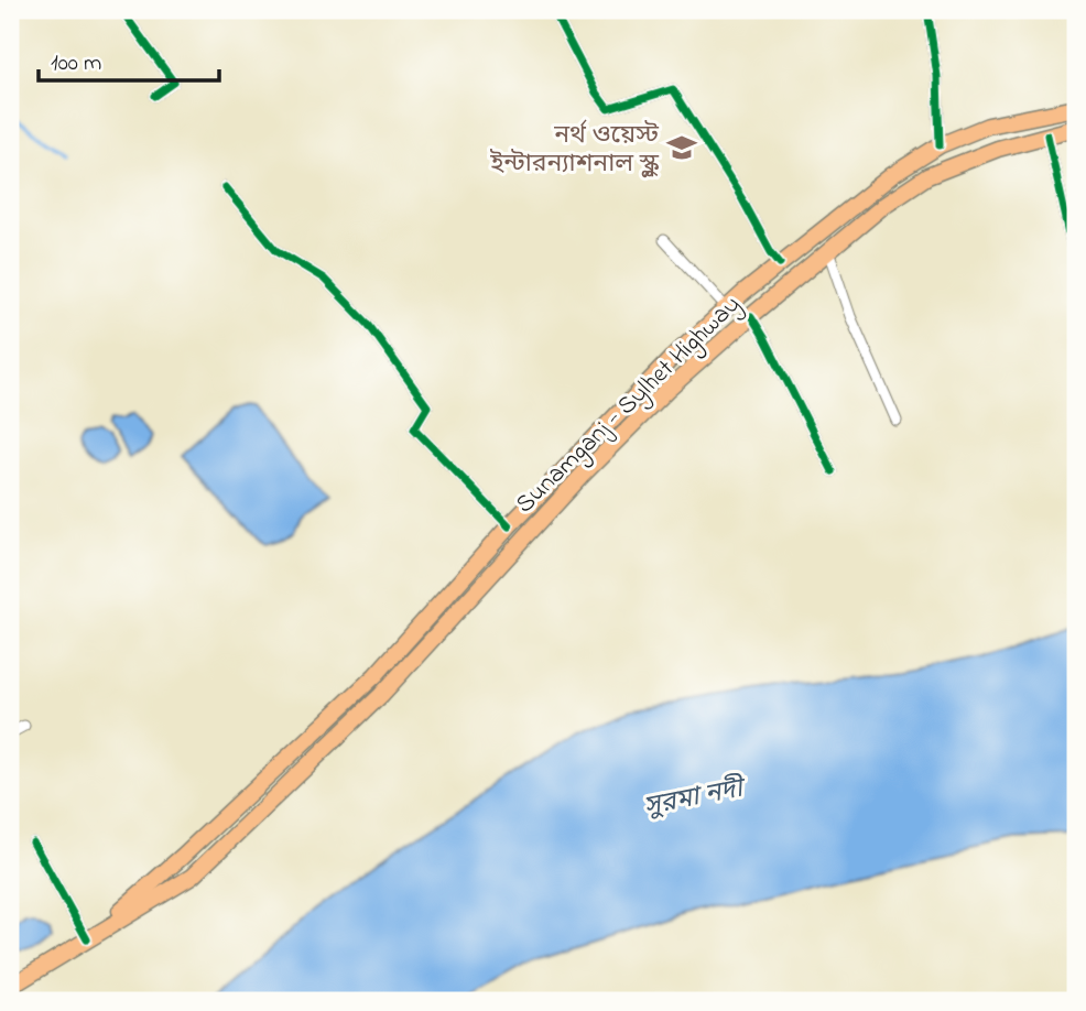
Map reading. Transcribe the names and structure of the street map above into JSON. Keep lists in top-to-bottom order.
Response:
{
  "streets": {
    "main road": ["Sunamganj - Sylhet Highway"]
  },
  "water": ["সুরমা নদী"],
  "places": {
    "school or university": ["নর্থ ওয়েস্ট ইন্টারন্যাশনাল স্কুল"]
  },
  "scale_bar": "100 m"
}
